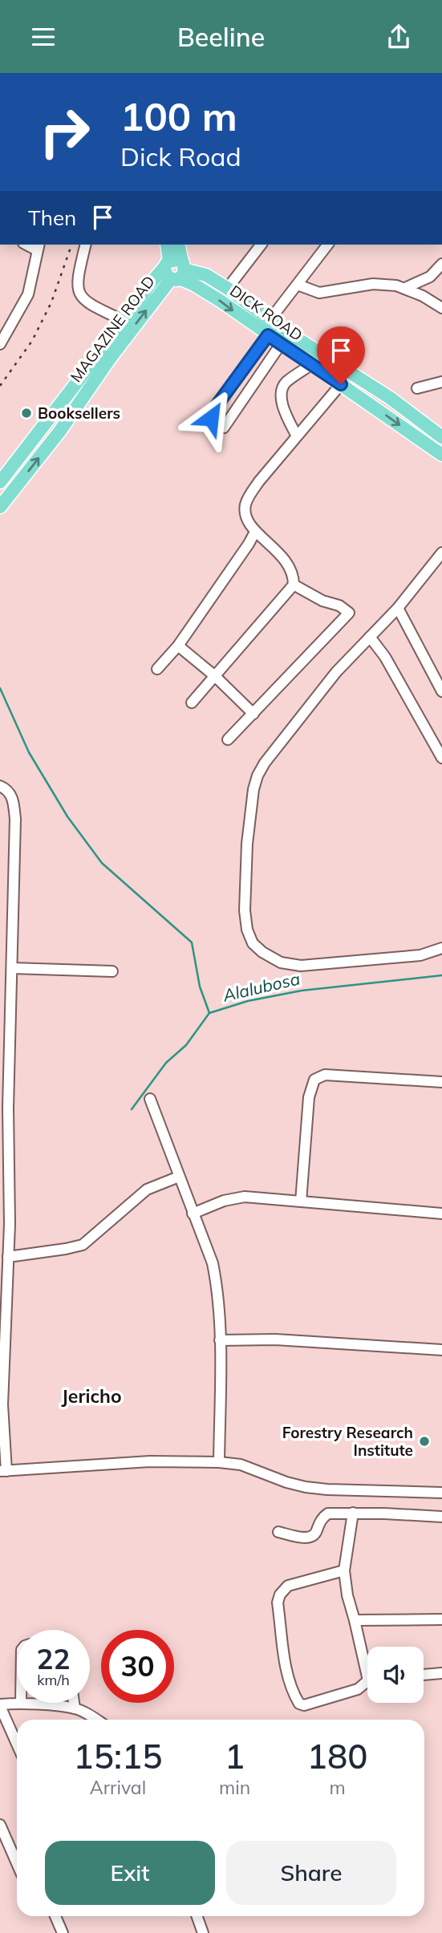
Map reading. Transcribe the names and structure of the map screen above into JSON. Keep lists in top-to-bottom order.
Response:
{
  "streets": {
    "main road": ["DICK ROAD", "MAGAZINE ROAD"]
  },
  "crossings": [
    ["DICK ROAD", "MAGAZINE ROAD"]
  ],
  "districts": ["Jericho"],
  "water": ["Alalubosa"],
  "places": ["Booksellers", "Forestry Research Institute"],
  "page": {
    "header": "Beeline",
    "turn": ["100 m", "Dick Road"],
    "then": "Then",
    "speed": "22 km/h",
    "limit": "30",
    "eta": [
      "15:15",
      "Arrival",
      "1",
      "min",
      "180",
      "m"
    ],
    "buttons": ["Exit", "Share"]
  }
}
